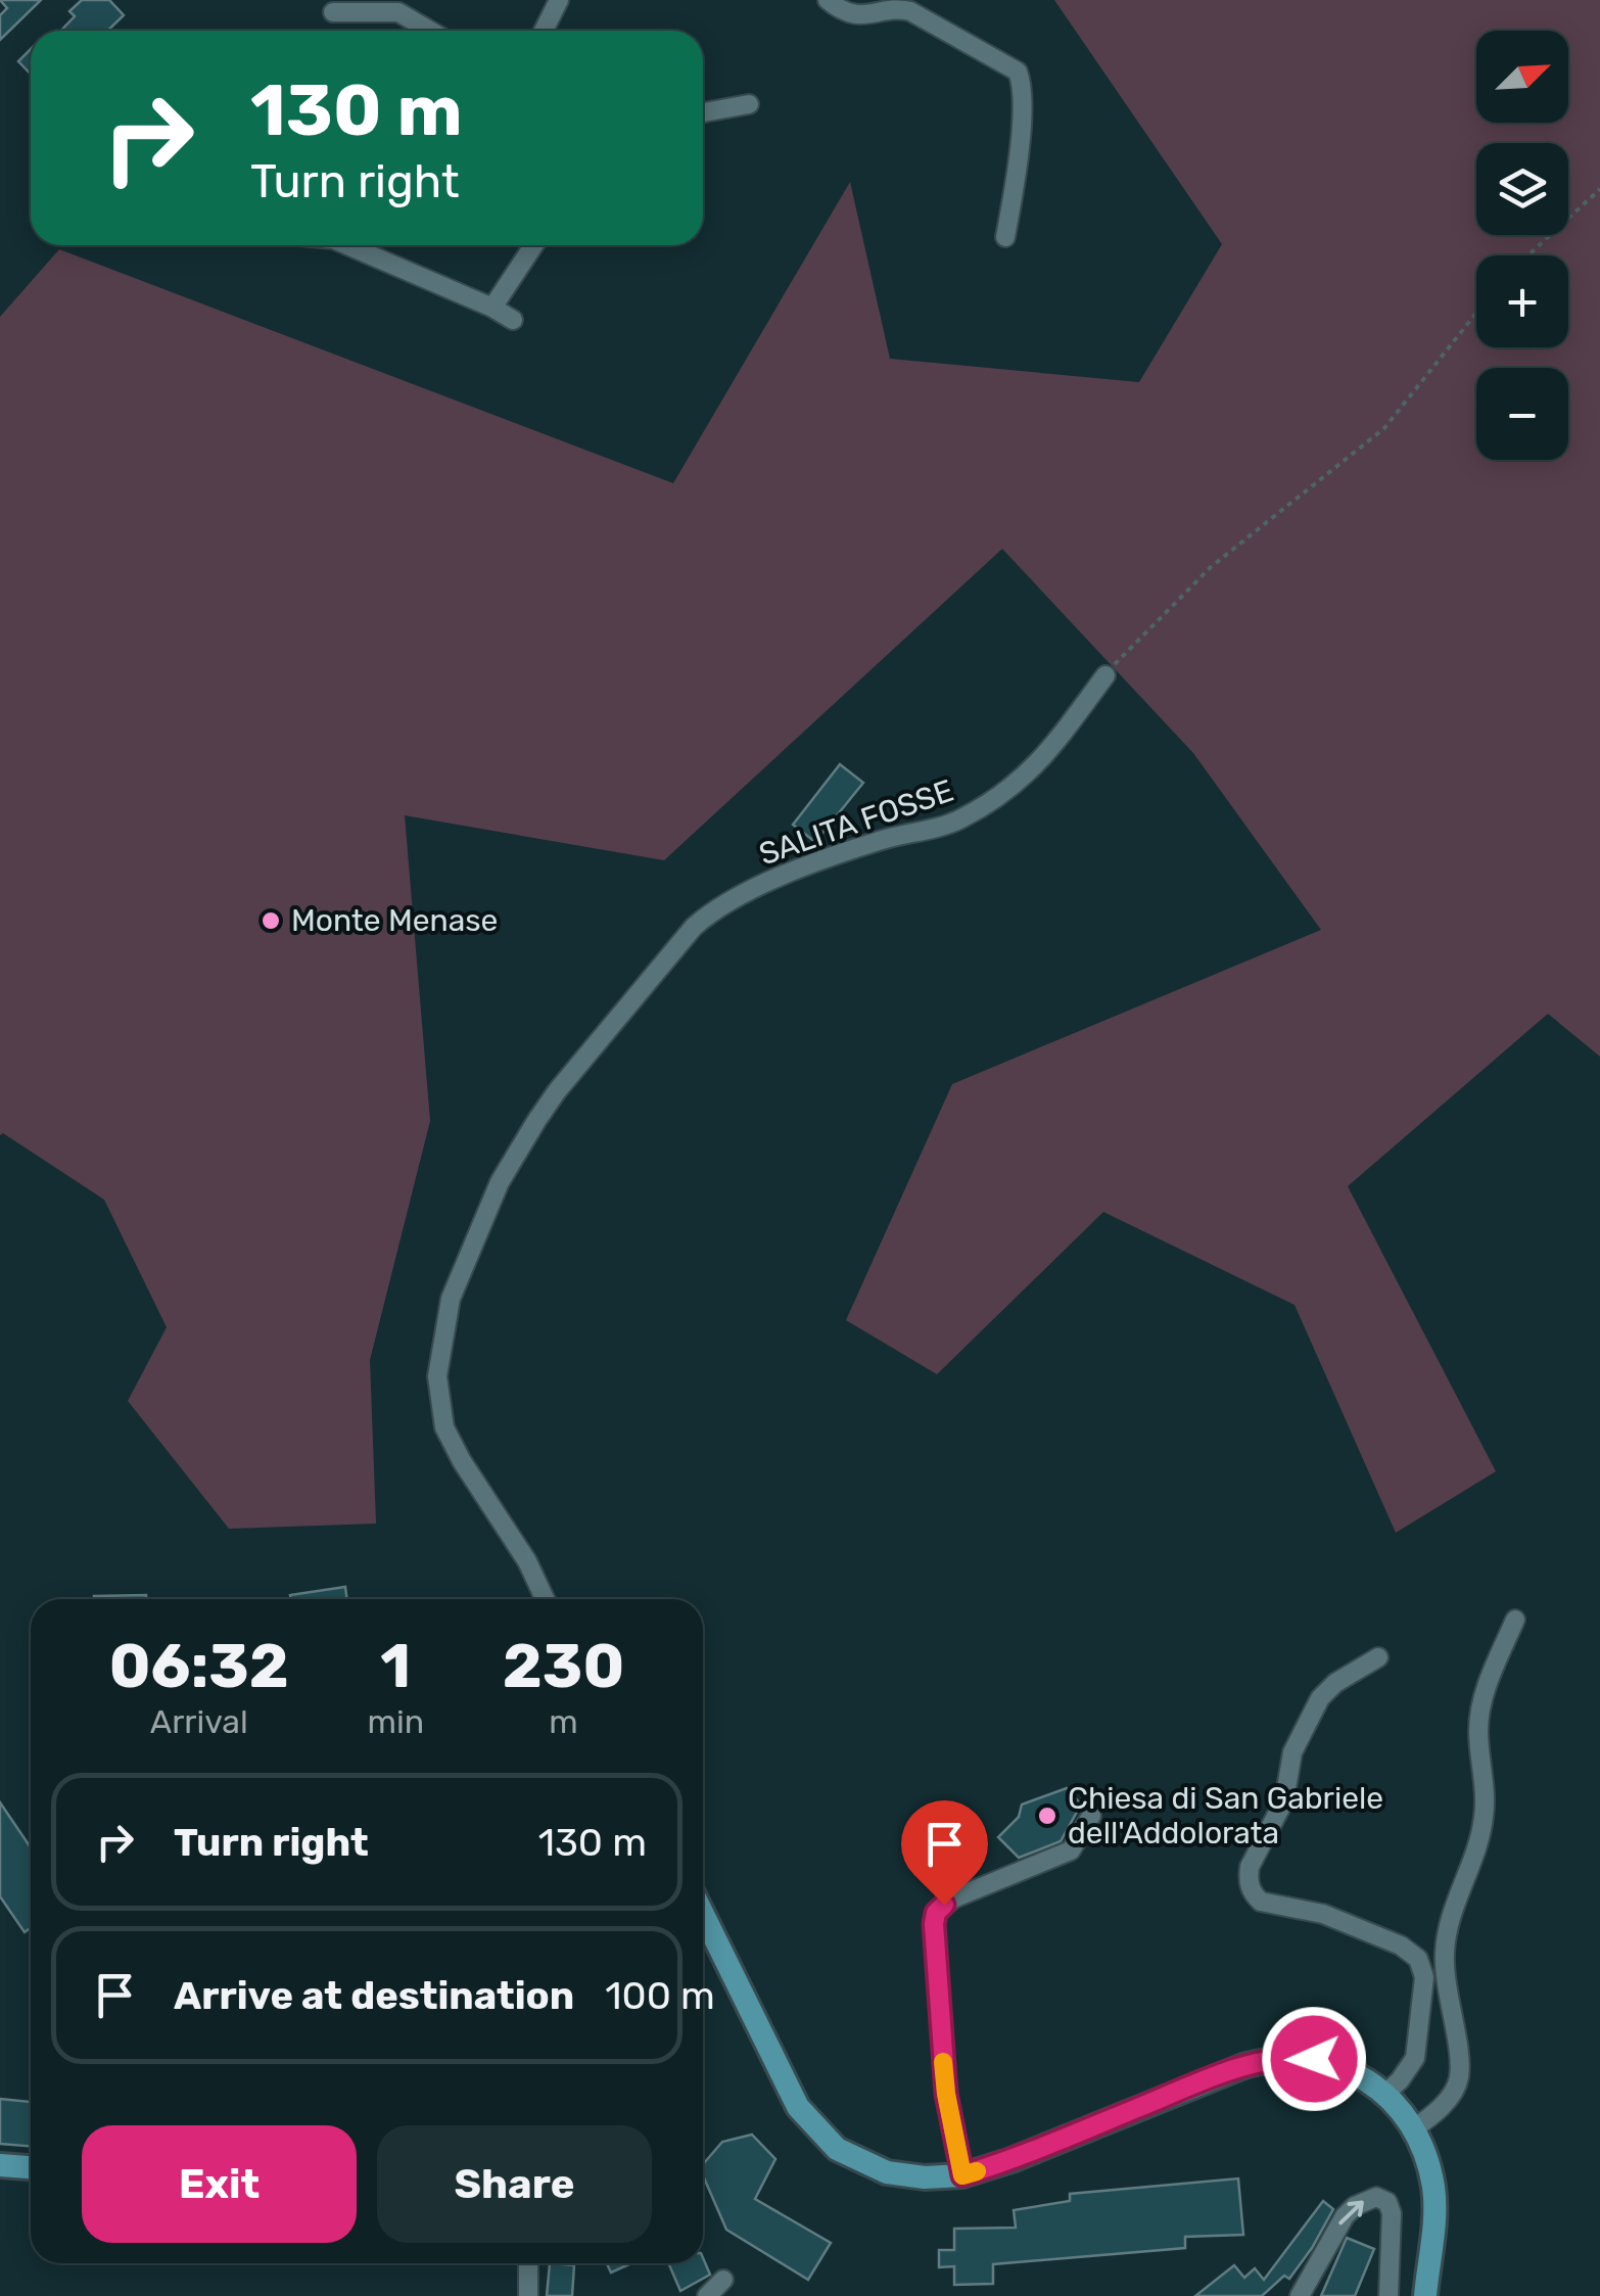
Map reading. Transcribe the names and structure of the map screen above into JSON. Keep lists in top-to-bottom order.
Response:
{
  "streets": {
    "street": ["SALITA FOSSE"]
  },
  "places": ["Monte Menase", "Chiesa di San Gabriele dell'Addolorata"],
  "north": "top right",
  "page": {
    "map_buttons": ["+", "−"],
    "turn": ["130 m", "Turn right"],
    "eta": [
      "06:32",
      "Arrival",
      "1",
      "min",
      "230",
      "m"
    ],
    "list": [
      {
        "name": "Turn right",
        "value": "130 m"
      },
      {
        "name": "Arrive at destination",
        "value": "100 m"
      }
    ],
    "buttons": ["Exit", "Share"]
  }
}
